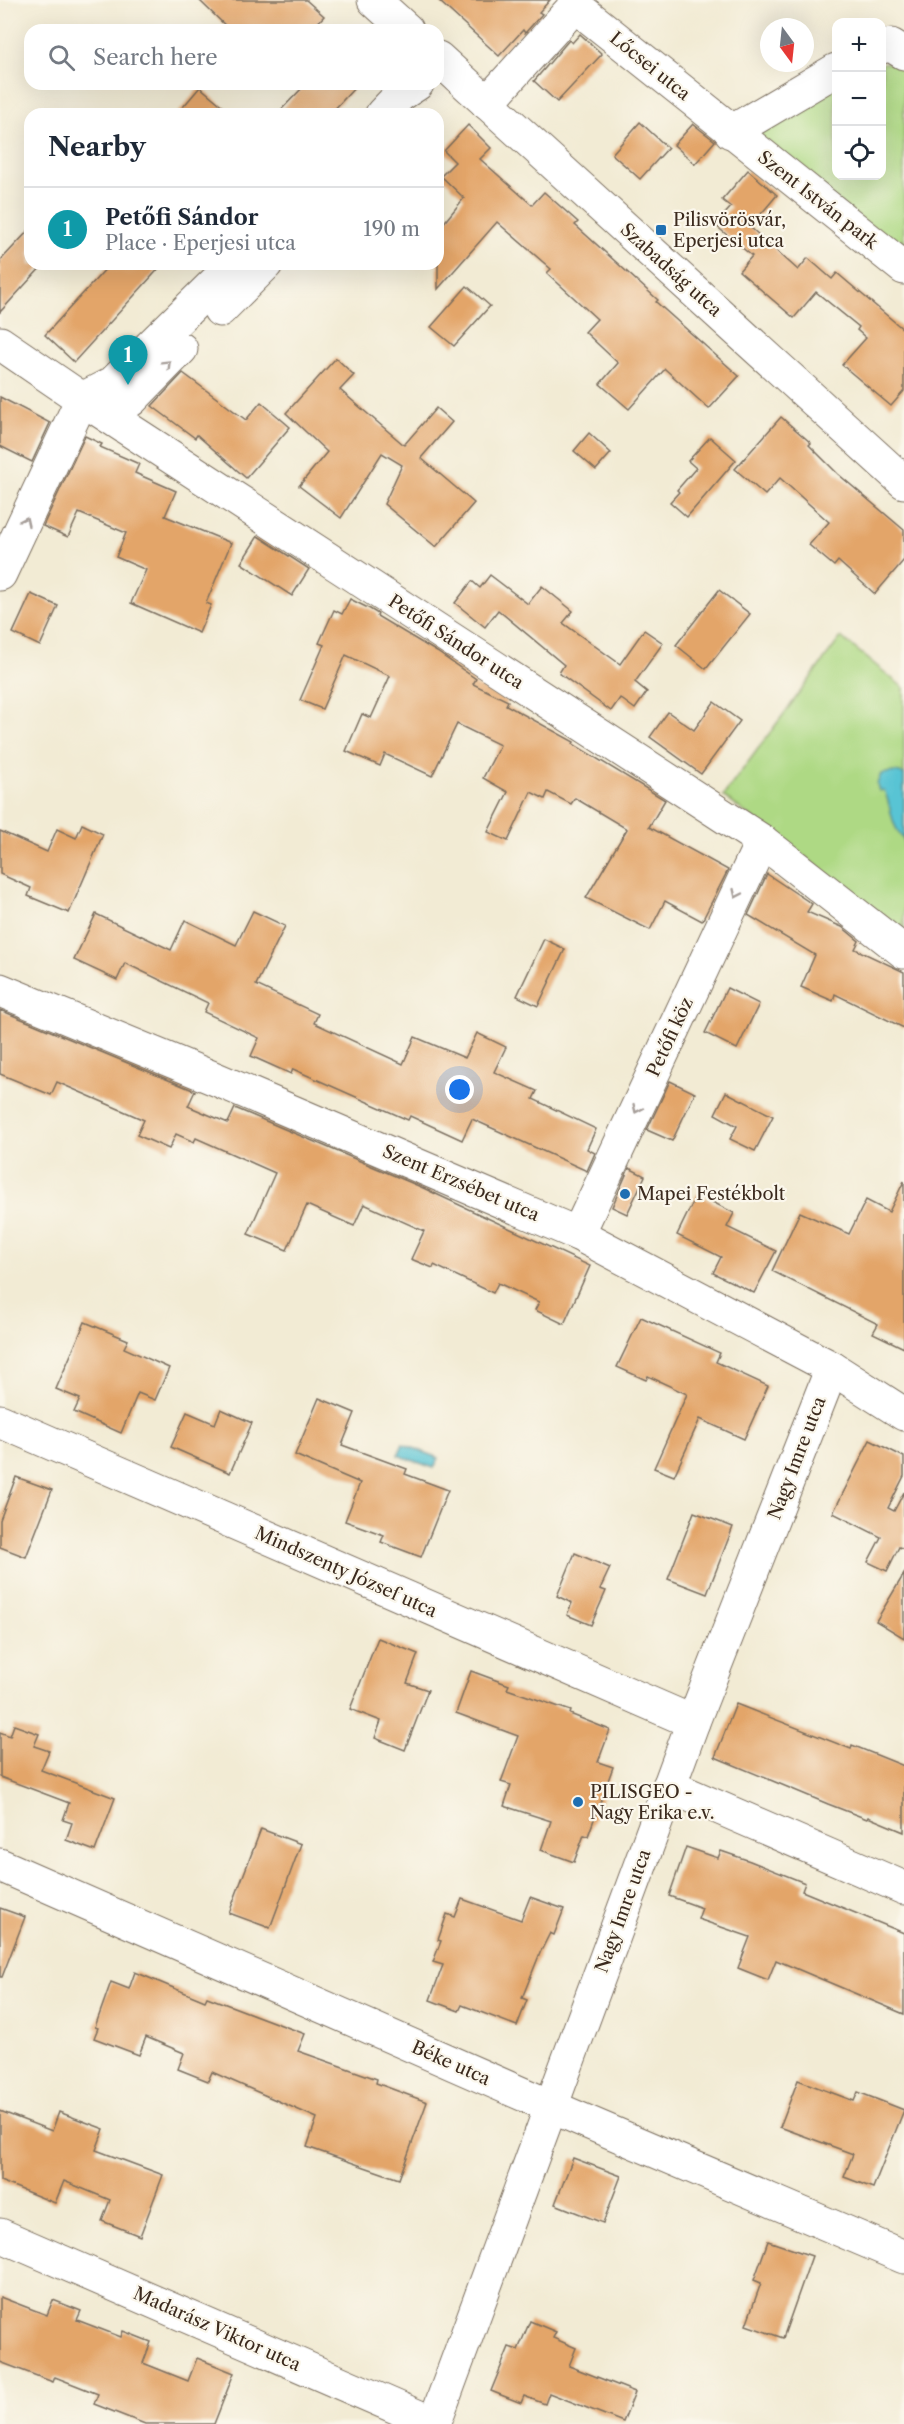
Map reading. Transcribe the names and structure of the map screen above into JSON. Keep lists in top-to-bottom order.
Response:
{
  "streets": {
    "street": [
      "Lőcsei utca",
      "Szent István park",
      "Szabadság utca",
      "Petőfi Sándor utca",
      "Petőfi köz",
      "Szent Erzsébet utca",
      "Nagy Imre utca",
      "Mindszenty József utca",
      "Béke utca",
      "Madarász Viktor utca"
    ]
  },
  "crossings": [
    ["Lőcsei utca", "Szent István park"],
    ["Lőcsei utca", "Szabadság utca"],
    ["Petőfi Sándor utca", "Petőfi köz"],
    ["Petőfi köz", "Szent Erzsébet utca"],
    ["Szent Erzsébet utca", "Nagy Imre utca"],
    ["Nagy Imre utca", "Mindszenty József utca"],
    ["Nagy Imre utca", "Béke utca"],
    ["Nagy Imre utca", "Madarász Viktor utca"]
  ],
  "one_way": ["Petőfi köz"],
  "places": {
    "transit": ["Pilisvörösvár, Eperjesi utca"],
    "other": ["Mapei Festékbolt", "PILISGEO - Nagy Erika e.v."]
  },
  "north": "bottom",
  "page": {
    "map_buttons": ["+", "−"],
    "search": "Search here",
    "heading": "Nearby",
    "list": [
      {
        "mark": "1",
        "name": "Petőfi Sándor",
        "note": "Place · Eperjesi utca",
        "value": "190 m"
      }
    ],
    "pins": "1"
  }
}
